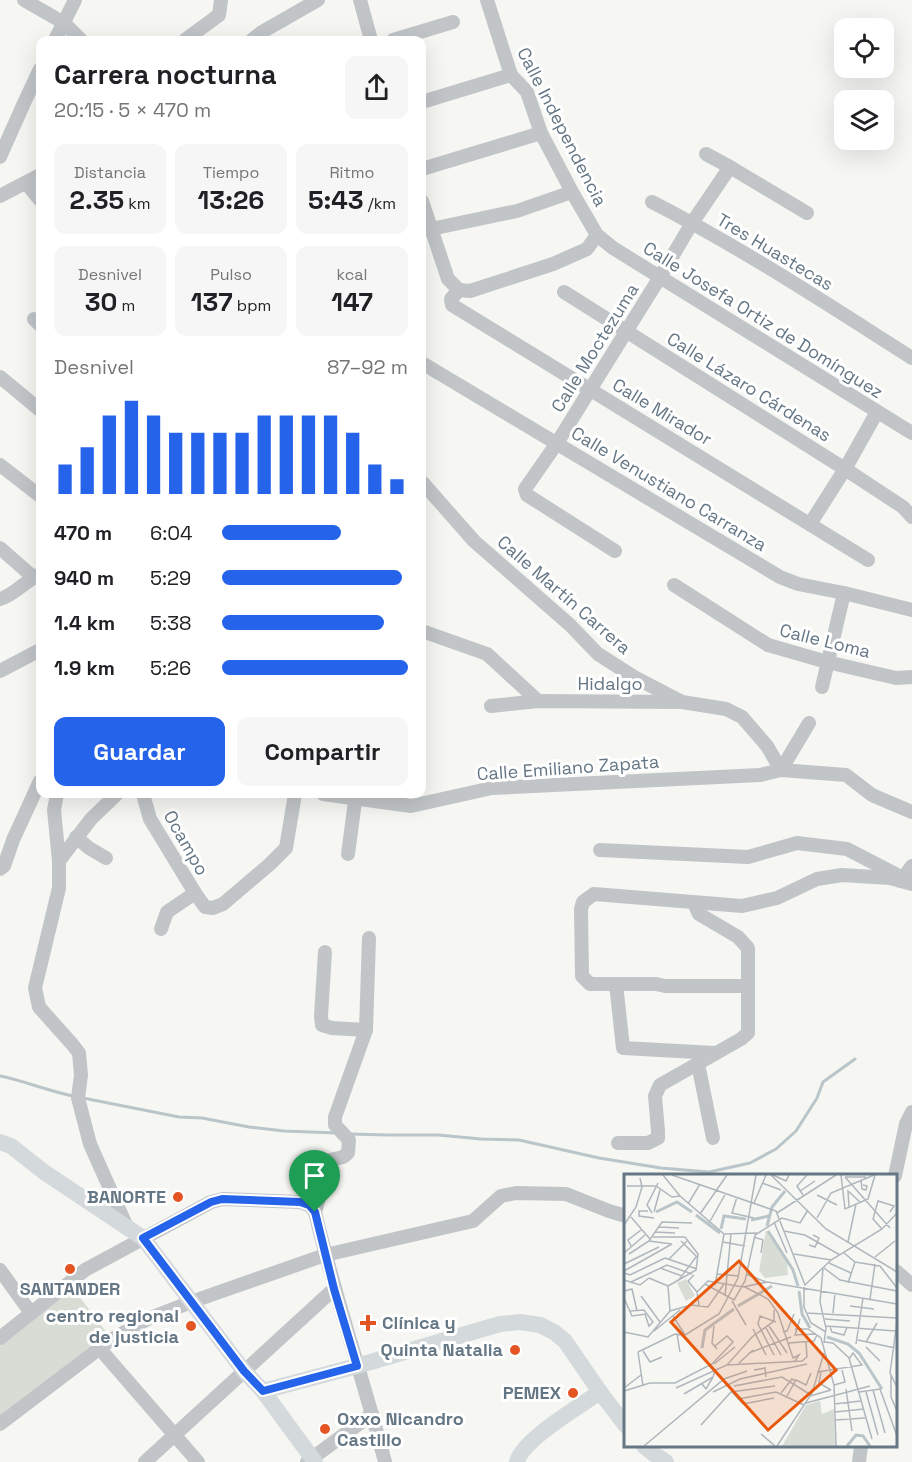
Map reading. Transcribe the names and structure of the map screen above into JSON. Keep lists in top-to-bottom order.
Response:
{
  "streets": {
    "street": [
      "Calle Independencia",
      "Tres Huastecas",
      "Calle Josefa Ortiz de Domínguez",
      "Calle Moctezuma",
      "Calle Lázaro Cárdenas",
      "Calle Mirador",
      "Calle Venustiano Carranza",
      "Calle Martín Carrera",
      "Calle Loma",
      "Hidalgo",
      "Calle Emiliano Zapata",
      "Ocampo"
    ]
  },
  "crossings": [
    ["Calle Independencia", "Calle Josefa Ortiz de Domínguez"],
    ["Tres Huastecas", "Calle Moctezuma"],
    ["Calle Josefa Ortiz de Domínguez", "Calle Moctezuma"],
    ["Calle Moctezuma", "Calle Lázaro Cárdenas"],
    ["Calle Moctezuma", "Calle Mirador"],
    ["Calle Moctezuma", "Calle Venustiano Carranza"],
    ["Calle Martín Carrera", "Hidalgo"],
    ["Calle Martín Carrera", "Calle Emiliano Zapata"]
  ],
  "places": {
    "other": [
      "BANORTE",
      "SANTANDER",
      "centro regional de justicia",
      "Quinta Natalia",
      "PEMEX",
      "Oxxo Nicandro Castillo"
    ],
    "health": ["Clínica y"]
  },
  "page": {
    "heading": ["Carrera nocturna", "20:15 · 5 × 470 m"],
    "stats": [
      ["Distancia", "2.35 km"],
      ["Tiempo", "13:26"],
      ["Ritmo", "5:43 /km"],
      ["Desnivel", "30 m"],
      ["Pulso", "137 bpm"],
      ["kcal", "147"]
    ],
    "chart": ["Desnivel", "87–92 m"],
    "list": [
      {
        "name": "470 m",
        "note": "6:04"
      },
      {
        "name": "940 m",
        "note": "5:29"
      },
      {
        "name": "1.4 km",
        "note": "5:38"
      },
      {
        "name": "1.9 km",
        "note": "5:26"
      }
    ],
    "buttons": ["Guardar", "Compartir"]
  }
}
